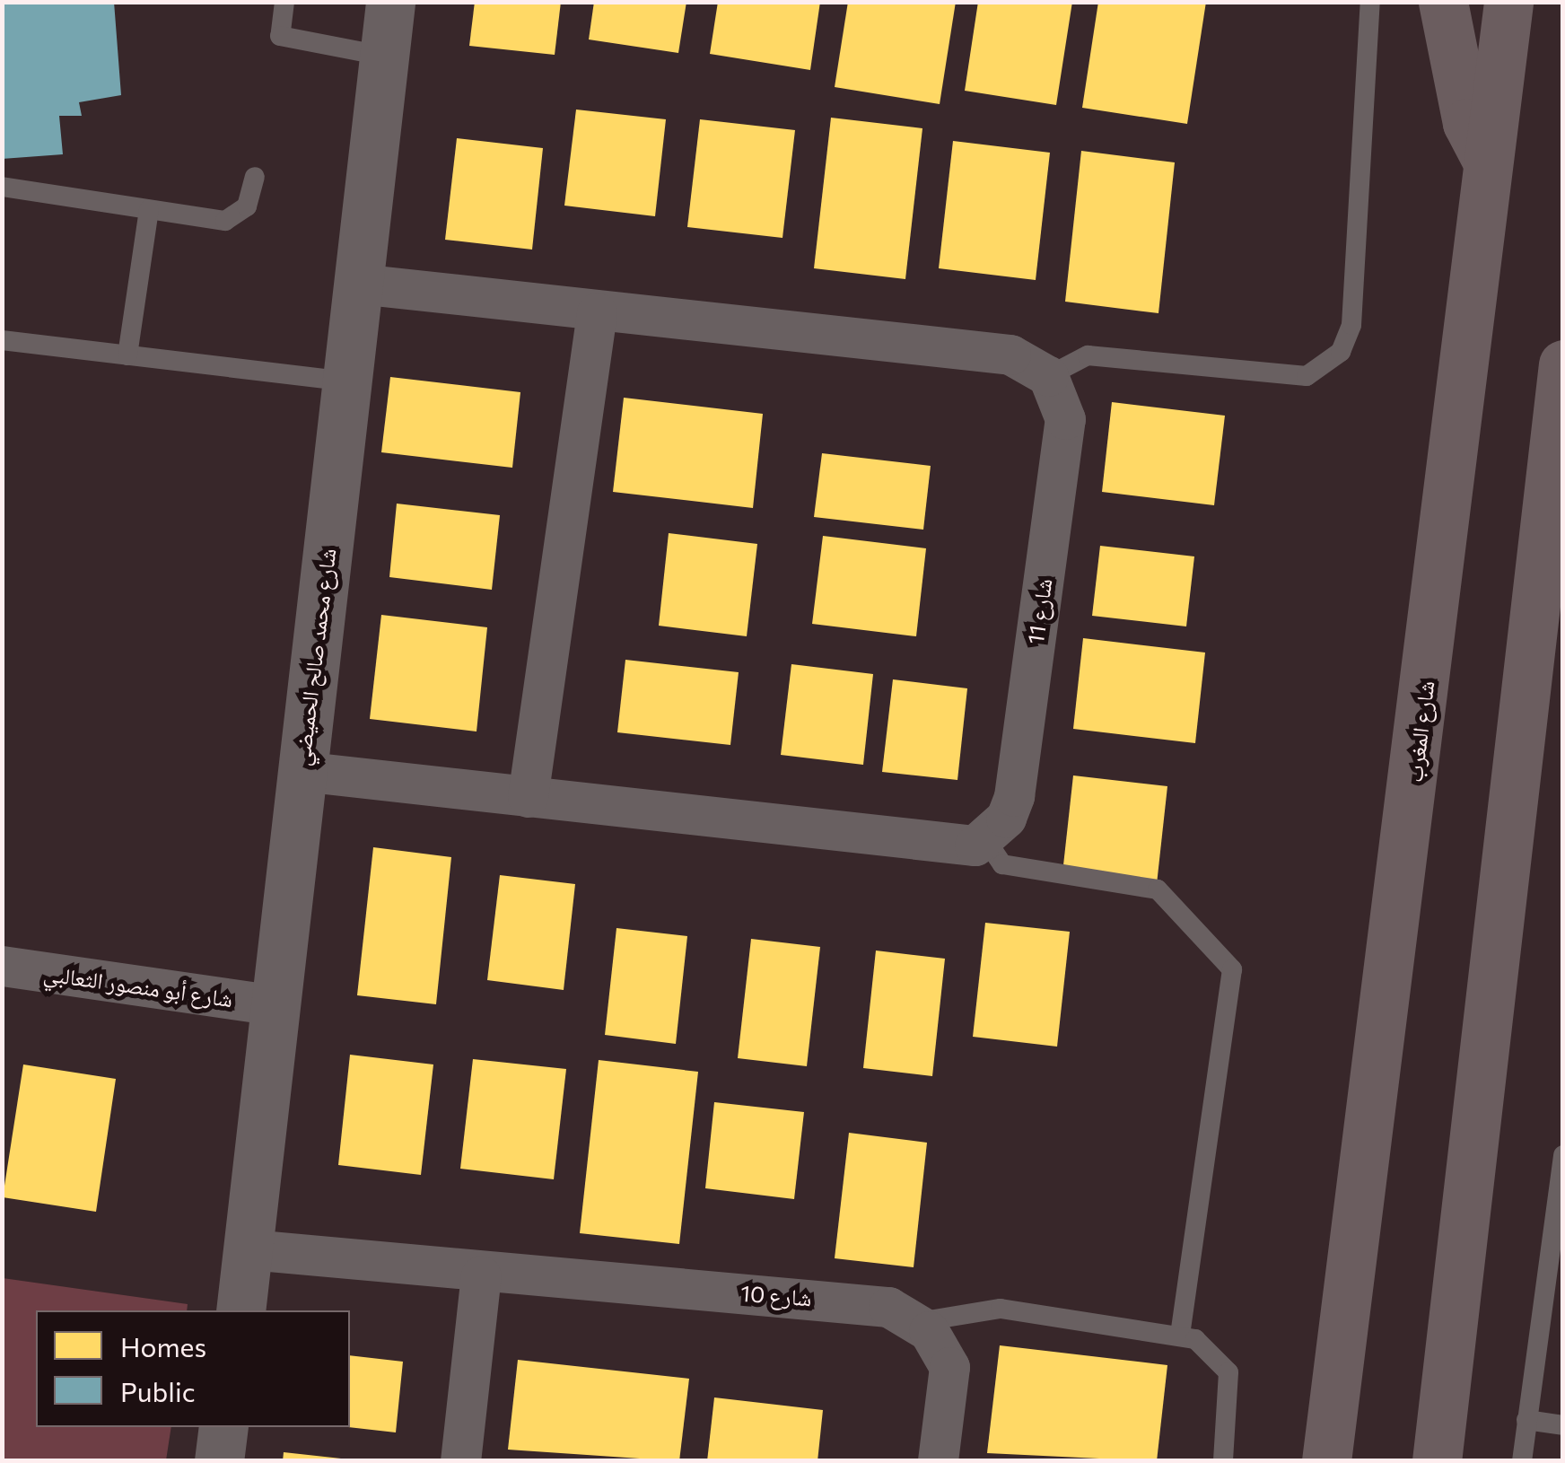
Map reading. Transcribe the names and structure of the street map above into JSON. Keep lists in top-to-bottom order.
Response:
{
  "streets": {
    "highway": ["شارع المغرب"],
    "street": [
      "شارع 11",
      "شارع محمد صالح الحميضي",
      "شارع أبو منصور الثعالبي",
      "شارع 10"
    ]
  },
  "crossings": [
    ["شارع محمد صالح الحميضي", "شارع أبو منصور الثعالبي"],
    ["شارع محمد صالح الحميضي", "شارع 10"]
  ],
  "legend": ["Homes", "Public"]
}
